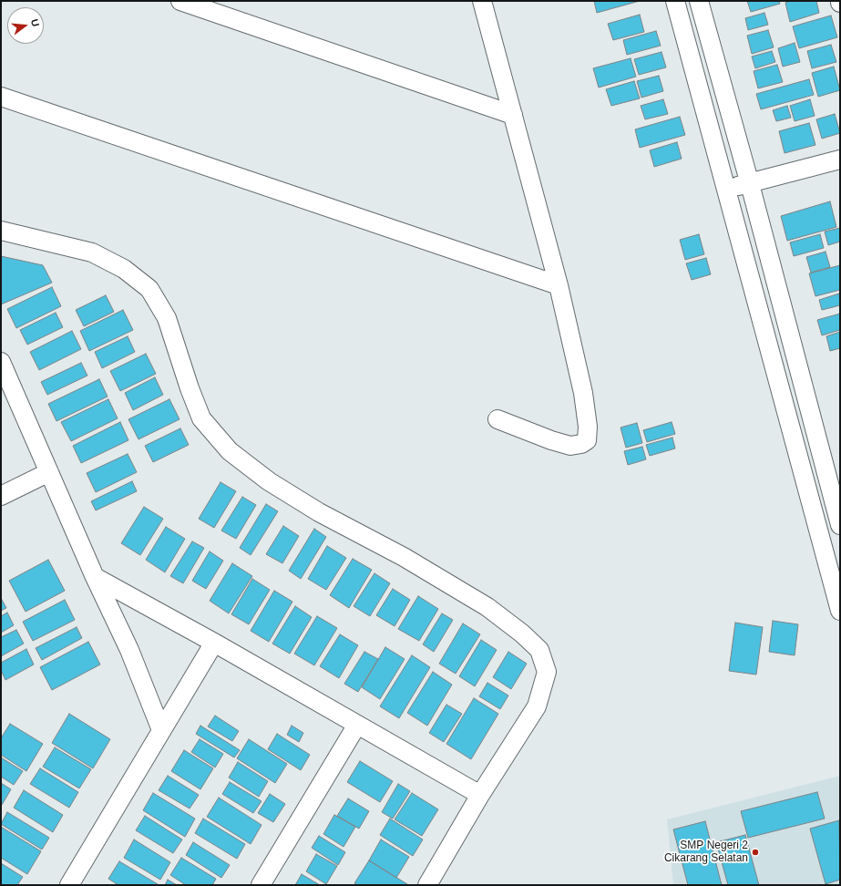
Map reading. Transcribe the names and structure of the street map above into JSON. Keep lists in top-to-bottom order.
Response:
{
  "places": ["SMP Negeri 2 Cikarang Selatan"],
  "north": "right"
}
